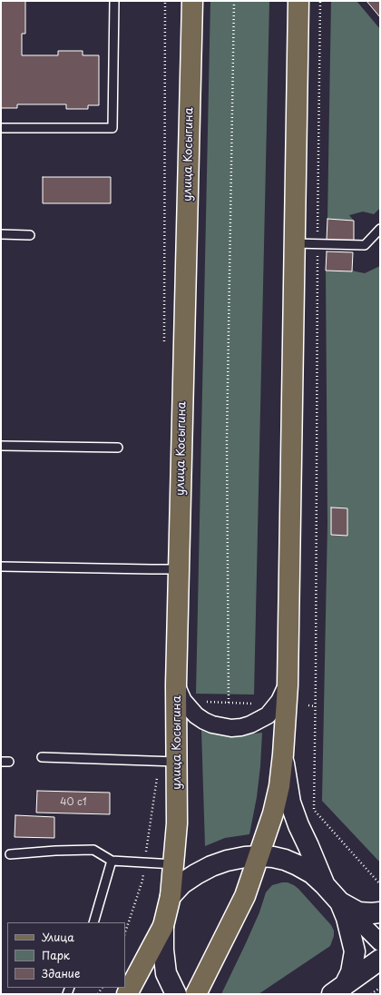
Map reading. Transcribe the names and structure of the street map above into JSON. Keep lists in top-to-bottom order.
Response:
{
  "streets": {
    "main road": ["улица Косыгина"]
  },
  "house_numbers": ["40 с1"],
  "legend": ["Улица", "Парк", "Здание"]
}
